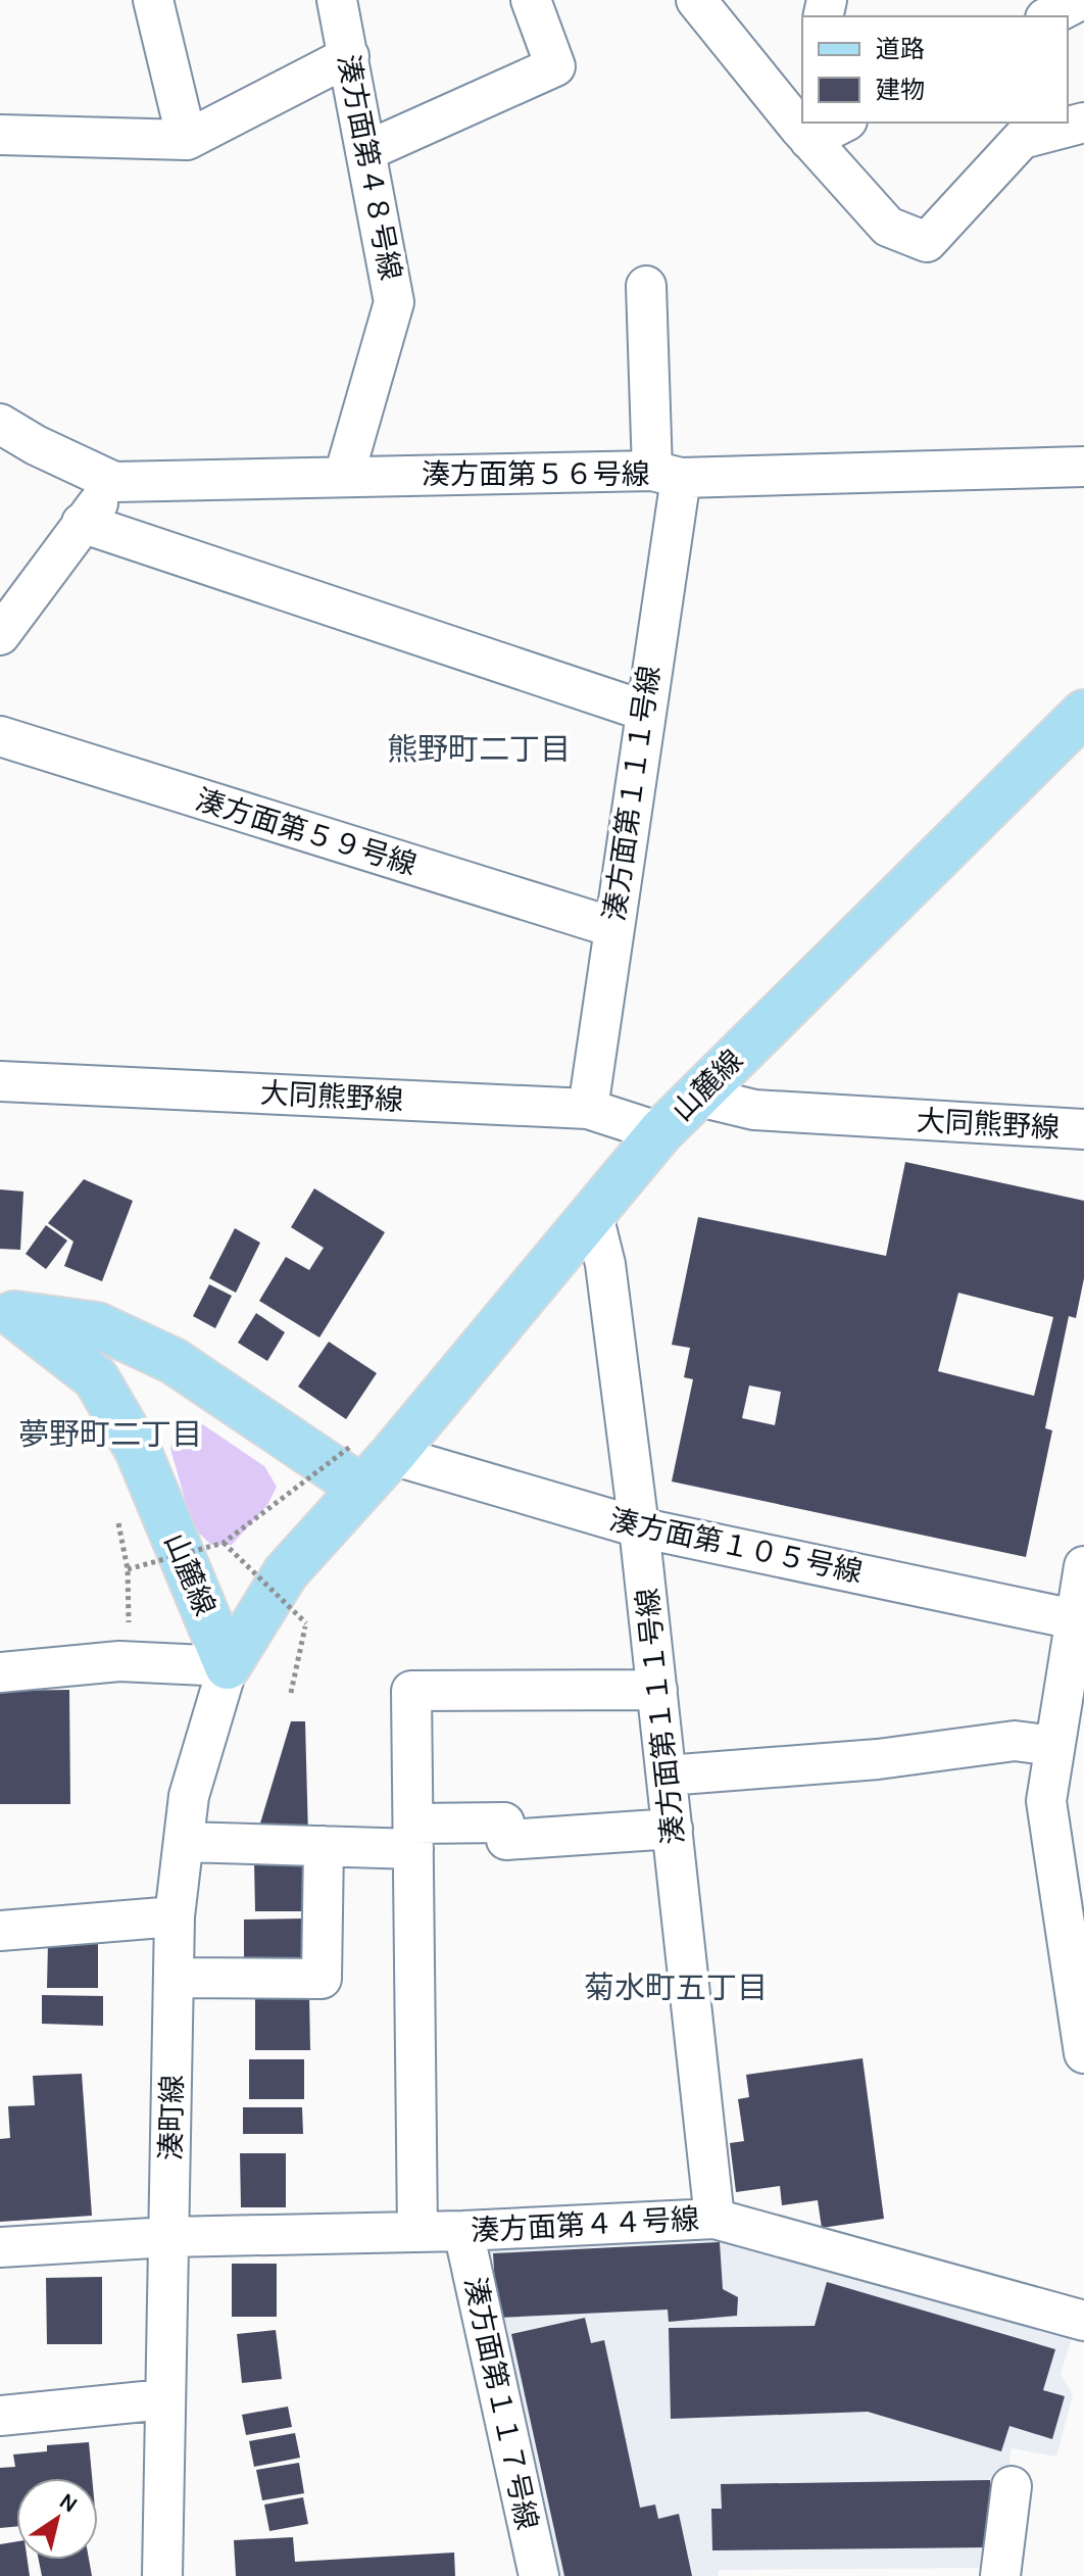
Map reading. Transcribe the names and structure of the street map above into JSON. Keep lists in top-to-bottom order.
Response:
{
  "streets": {
    "main road": ["山麓線"],
    "street": [
      "湊方面第４８号線",
      "湊方面第５６号線",
      "湊方面第１１１号線",
      "湊方面第５９号線",
      "大同熊野線",
      "湊方面第１０５号線",
      "湊町線",
      "湊方面第４４号線",
      "湊方面第１１７号線"
    ]
  },
  "crossings": [
    ["湊方面第４８号線", "湊方面第５６号線"],
    ["湊方面第５６号線", "湊方面第１１１号線"],
    ["湊方面第１１１号線", "湊方面第５９号線"],
    ["湊方面第１１１号線", "山麓線"],
    ["湊方面第１１１号線", "大同熊野線"],
    ["湊方面第１１１号線", "湊方面第１０５号線"],
    ["湊方面第１１１号線", "湊方面第４４号線"],
    ["山麓線", "大同熊野線"],
    ["山麓線", "湊方面第１０５号線"],
    ["山麓線", "湊町線"],
    ["湊町線", "湊方面第４４号線"],
    ["湊方面第４４号線", "湊方面第１１７号線"]
  ],
  "districts": ["熊野町二丁目", "夢野町二丁目", "菊水町五丁目"],
  "legend": ["道路", "建物"],
  "north": "top right"
}
